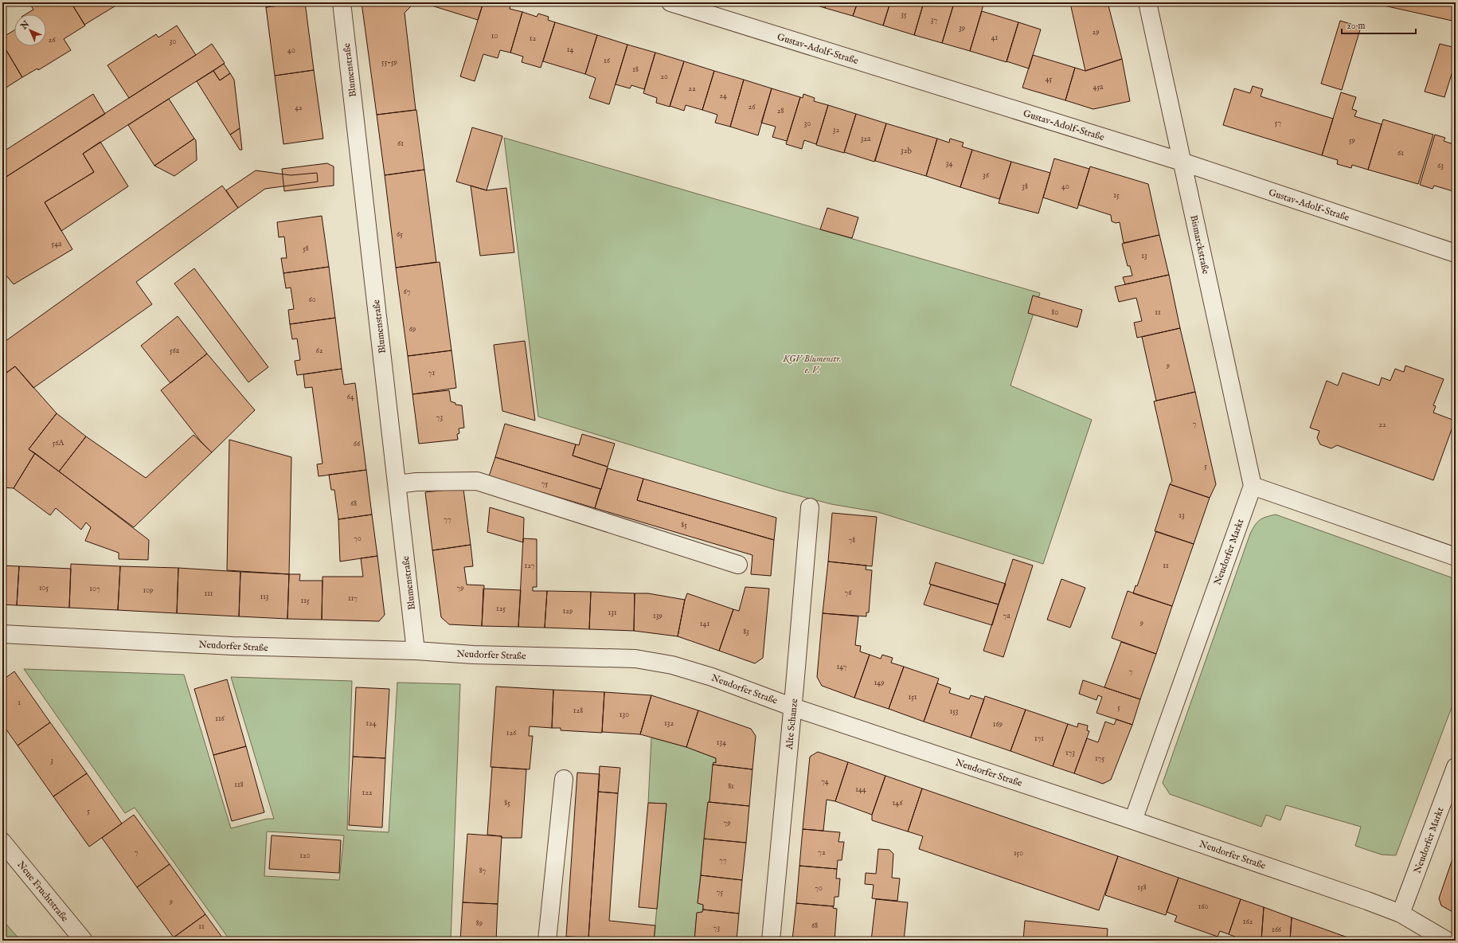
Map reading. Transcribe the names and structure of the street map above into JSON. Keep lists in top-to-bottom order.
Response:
{
  "streets": {
    "street": [
      "Gustav-Adolf-Straße",
      "Blumenstraße",
      "Bismarckstraße",
      "Neudorfer Markt",
      "Neudorfer Straße",
      "Alte Schanze",
      "Neue Fruchtstraße"
    ]
  },
  "crossings": [
    ["Gustav-Adolf-Straße", "Bismarckstraße"],
    ["Blumenstraße", "Neudorfer Straße"],
    ["Bismarckstraße", "Neudorfer Markt"],
    ["Neudorfer Markt", "Neudorfer Straße"],
    ["Neudorfer Straße", "Alte Schanze"]
  ],
  "parks": ["KGV Blumenstr. e. V."],
  "house_numbers": [
    "35",
    "37",
    "39",
    "29",
    "10",
    "41",
    "12",
    "26",
    "30",
    "14",
    "40",
    "16",
    "55-59",
    "18",
    "20",
    "45",
    "45a",
    "22",
    "24",
    "26",
    "42",
    "28",
    "57",
    "30",
    "32",
    "32a",
    "59",
    "61",
    "32b",
    "61",
    "34",
    "63",
    "36",
    "38",
    "40",
    "15",
    "65",
    "54a",
    "58",
    "13",
    "67",
    "60",
    "80",
    "11",
    "69",
    "56a",
    "62",
    "9",
    "71",
    "64",
    "73",
    "7",
    "22",
    "56A",
    "66",
    "5",
    "75",
    "68",
    "13",
    "77",
    "85",
    "70",
    "78",
    "127",
    "11",
    "105",
    "79",
    "107",
    "109",
    "76",
    "111",
    "113",
    "117",
    "115",
    "125",
    "129",
    "131",
    "139",
    "7a",
    "9",
    "141",
    "83",
    "147",
    "7",
    "149",
    "151",
    "1",
    "5",
    "128",
    "153",
    "130",
    "116",
    "124",
    "132",
    "169",
    "126",
    "171",
    "134",
    "173",
    "175",
    "3",
    "74",
    "118",
    "81",
    "144",
    "122",
    "85",
    "146",
    "5",
    "79",
    "7",
    "72",
    "150",
    "120",
    "77",
    "87",
    "158",
    "70",
    "75",
    "9",
    "160",
    "162",
    "89",
    "68",
    "11",
    "73",
    "166"
  ],
  "scale_bar": "20 m",
  "north": "top left"
}
